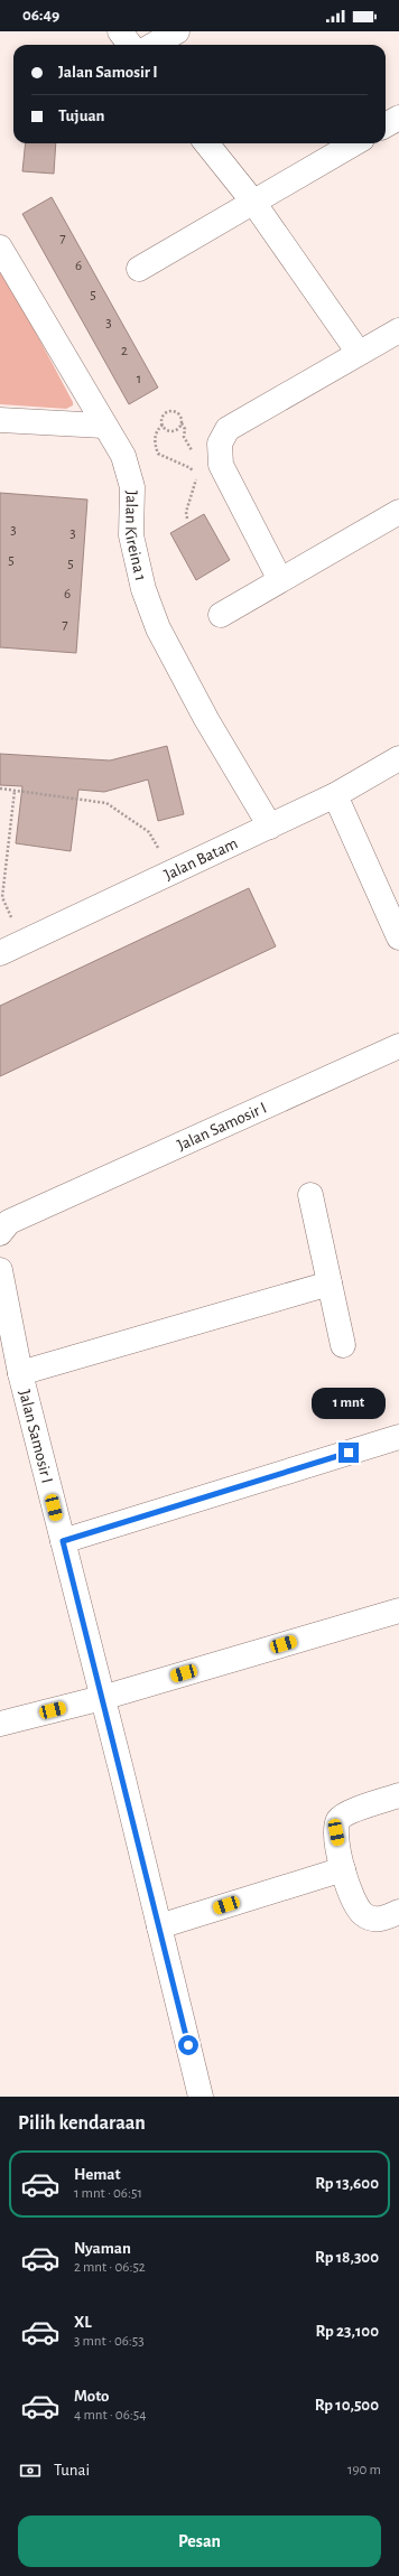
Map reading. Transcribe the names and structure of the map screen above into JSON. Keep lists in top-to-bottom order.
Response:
{
  "streets": {
    "street": ["Jalan Kireina 1", "Jalan Batam", "Jalan Samosir I"]
  },
  "crossings": [
    ["Jalan Kireina 1", "Jalan Batam"]
  ],
  "house_numbers": [
    "7",
    "6",
    "5",
    "3",
    "2",
    "1",
    "3",
    "3",
    "5",
    "5",
    "6",
    "7"
  ],
  "page": {
    "status": "06:49",
    "banner": ["Jalan Samosir I", "Tujuan"],
    "bubble": "1 mnt",
    "heading": "Pilih kendaraan",
    "list": [
      {
        "name": "Hemat",
        "note": "1 mnt · 06:51",
        "value": "Rp 13,600"
      },
      {
        "name": "Nyaman",
        "note": "2 mnt · 06:52",
        "value": "Rp 18,300"
      },
      {
        "name": "XL",
        "note": "3 mnt · 06:53",
        "value": "Rp 23,100"
      },
      {
        "name": "Moto",
        "note": "4 mnt · 06:54",
        "value": "Rp 10,500"
      }
    ],
    "pay": ["Tunai", "190 m"],
    "buttons": "Pesan"
  }
}
